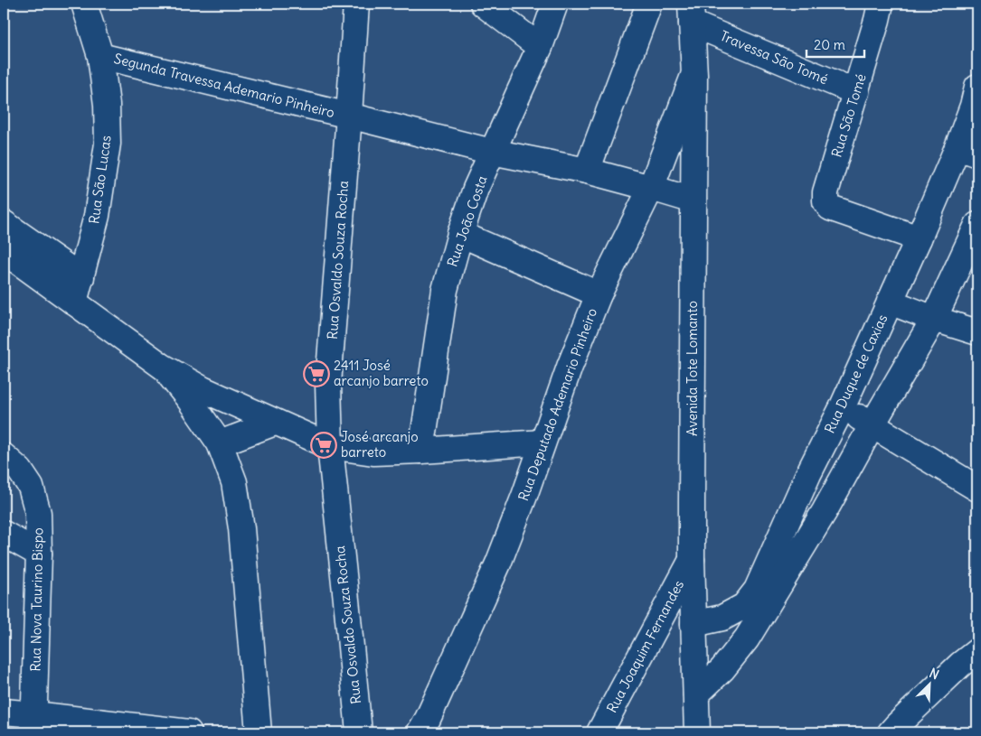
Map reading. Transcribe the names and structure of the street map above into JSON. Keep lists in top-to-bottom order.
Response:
{
  "streets": {
    "street": [
      "Travessa São Tomé",
      "Segunda Travessa Ademario Pinheiro",
      "Rua São Tomé",
      "Rua São Lucas",
      "Rua João Costa",
      "Rua Osvaldo Souza Rocha",
      "Avenida Tote Lomanto",
      "Rua Duque de Caxias",
      "Rua Deputado Ademario Pinheiro",
      "Rua Nova Taurino Bispo",
      "Rua Joaquim Fernandes"
    ]
  },
  "crossings": [
    ["Travessa São Tomé", "Rua São Tomé"],
    ["Travessa São Tomé", "Avenida Tote Lomanto"],
    ["Segunda Travessa Ademario Pinheiro", "Rua São Lucas"],
    ["Segunda Travessa Ademario Pinheiro", "Rua João Costa"],
    ["Segunda Travessa Ademario Pinheiro", "Rua Osvaldo Souza Rocha"],
    ["Segunda Travessa Ademario Pinheiro", "Avenida Tote Lomanto"],
    ["Segunda Travessa Ademario Pinheiro", "Rua Deputado Ademario Pinheiro"],
    ["Rua São Tomé", "Rua Duque de Caxias"],
    ["Avenida Tote Lomanto", "Rua Duque de Caxias"],
    ["Avenida Tote Lomanto", "Rua Deputado Ademario Pinheiro"],
    ["Avenida Tote Lomanto", "Rua Joaquim Fernandes"]
  ],
  "places": {
    "supermarket": ["2411 José arcanjo barreto", "José arcanjo barreto"]
  },
  "scale_bar": "20 m",
  "north": "top right"
}
